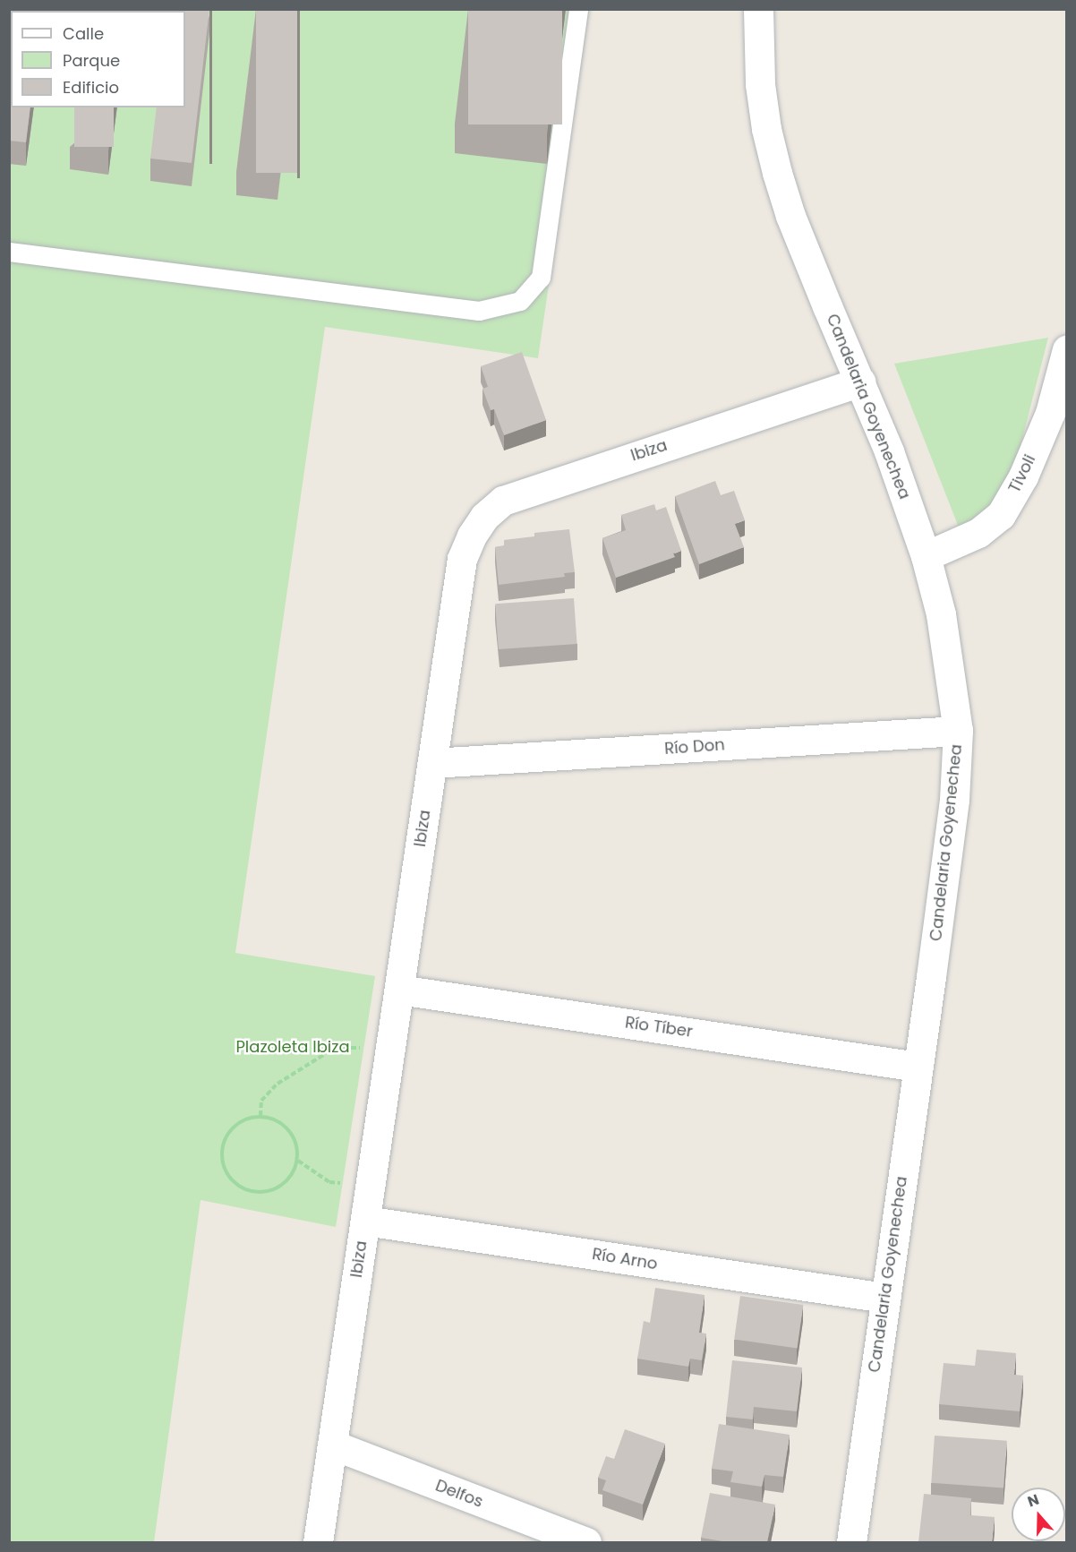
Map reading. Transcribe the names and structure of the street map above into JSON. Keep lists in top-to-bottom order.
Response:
{
  "streets": {
    "street": [
      "Candelaria Goyenechea",
      "Ibiza",
      "Tivoli",
      "Río Don",
      "Río Tíber",
      "Río Arno",
      "Delfos"
    ]
  },
  "crossings": [
    ["Candelaria Goyenechea", "Ibiza"],
    ["Candelaria Goyenechea", "Tivoli"],
    ["Candelaria Goyenechea", "Río Don"],
    ["Candelaria Goyenechea", "Río Tíber"],
    ["Candelaria Goyenechea", "Río Arno"],
    ["Ibiza", "Río Don"],
    ["Ibiza", "Río Tíber"],
    ["Ibiza", "Río Arno"],
    ["Ibiza", "Delfos"]
  ],
  "parks": ["Plazoleta Ibiza"],
  "legend": ["Calle", "Parque", "Edificio"],
  "north": "top"
}
